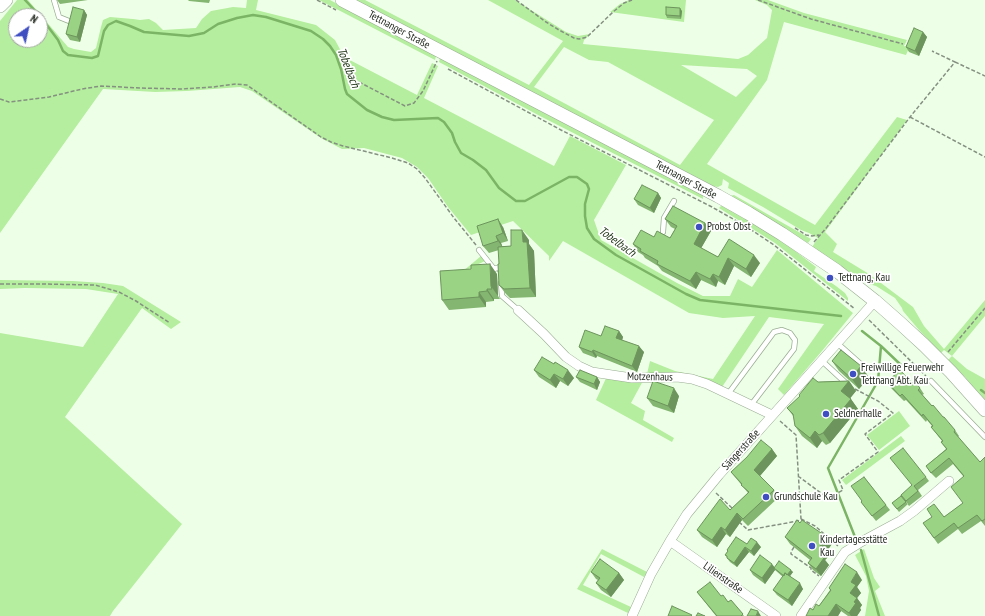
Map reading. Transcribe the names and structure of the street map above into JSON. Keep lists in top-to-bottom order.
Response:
{
  "streets": {
    "main road": ["Tettnanger Straße"],
    "street": ["Motzenhaus", "Sängerstraße", "Lilienstraße"]
  },
  "crossings": [
    ["Tettnanger Straße", "Sängerstraße"],
    ["Motzenhaus", "Sängerstraße"],
    ["Sängerstraße", "Lilienstraße"]
  ],
  "water": ["Tobelbach"],
  "places": [
    "Probst Obst",
    "Tettnang, Kau",
    "Freiwillige Feuerwehr Tettnang Abt. Kau",
    "Seldnerhalle",
    "Grundschule Kau",
    "Kindertagesstätte Kau"
  ],
  "north": "top right"
}
